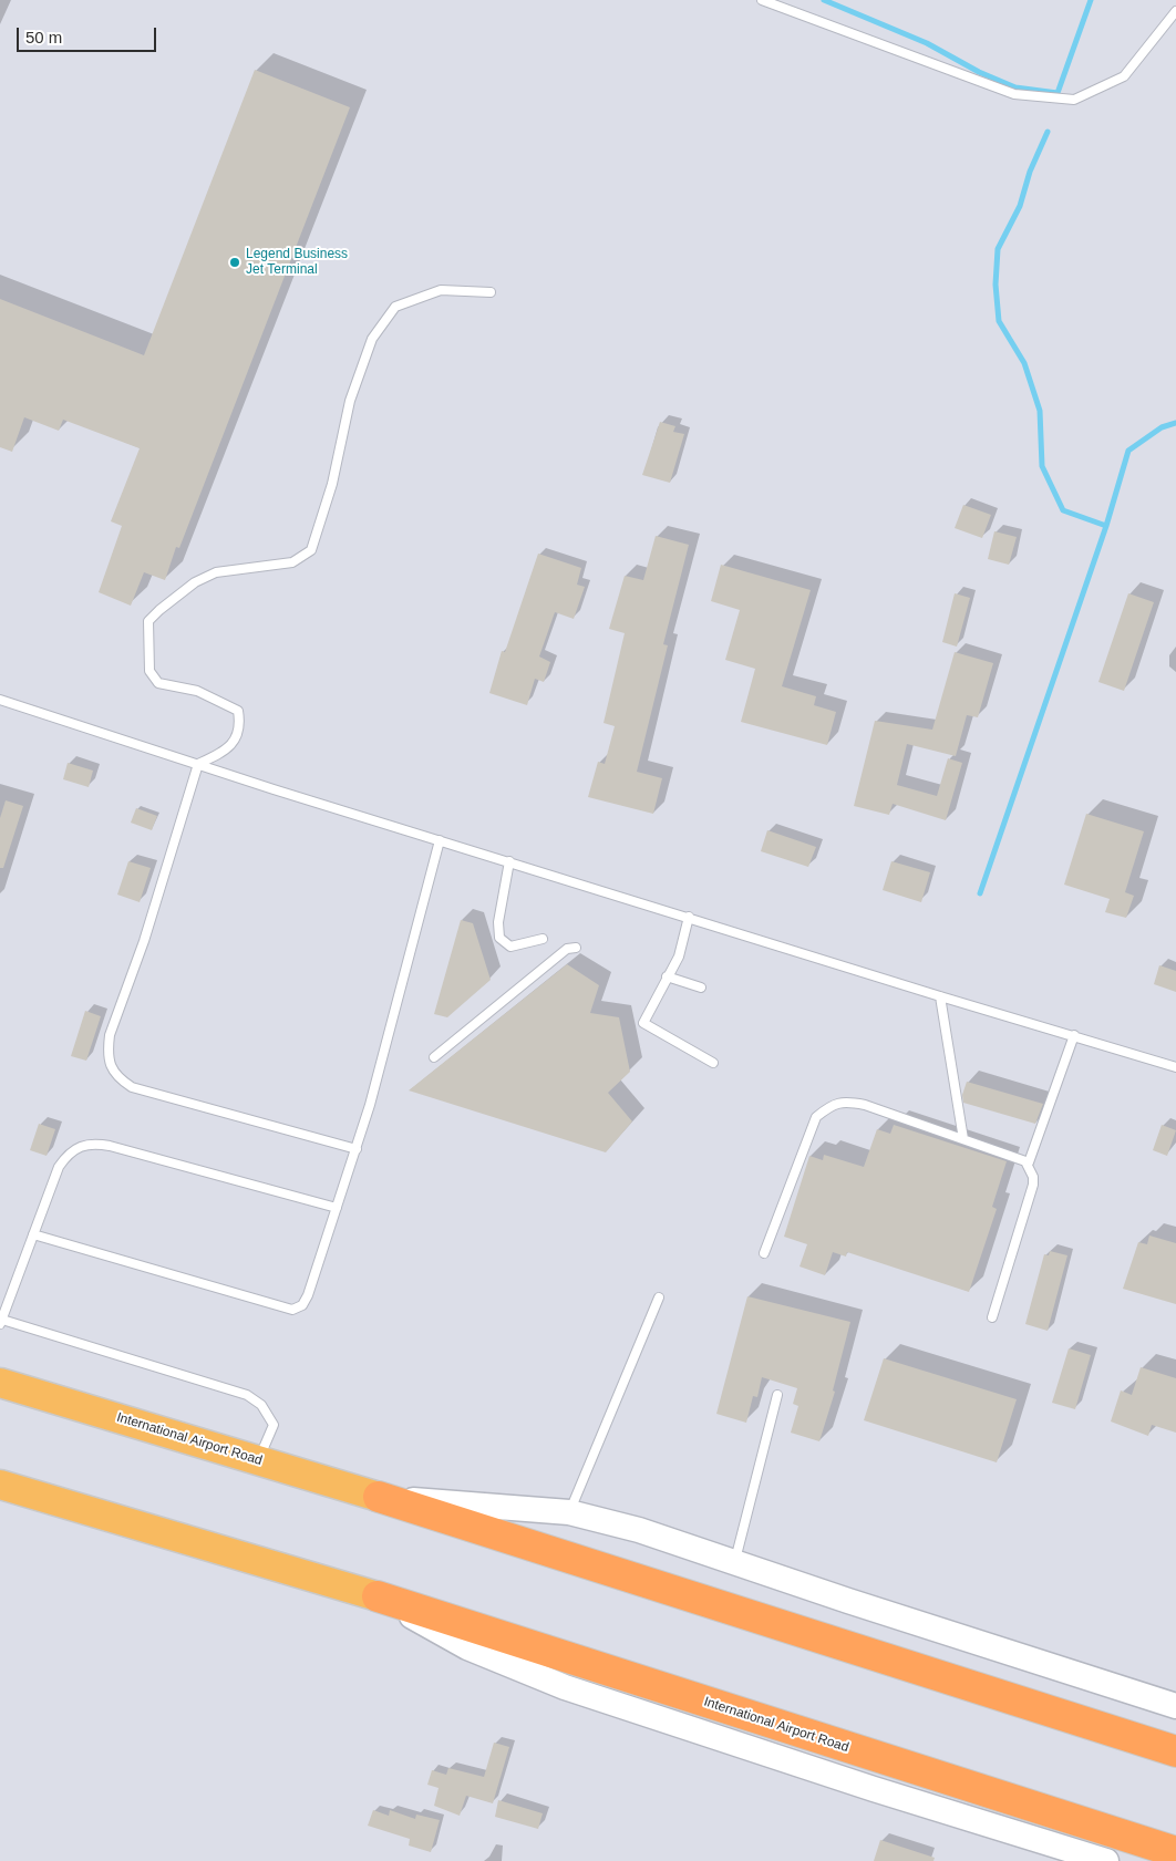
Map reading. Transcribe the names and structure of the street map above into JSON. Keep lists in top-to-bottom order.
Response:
{
  "streets": {
    "highway": ["International Airport Road"]
  },
  "places": ["Legend Business Jet Terminal"],
  "scale_bar": "50 m"
}
